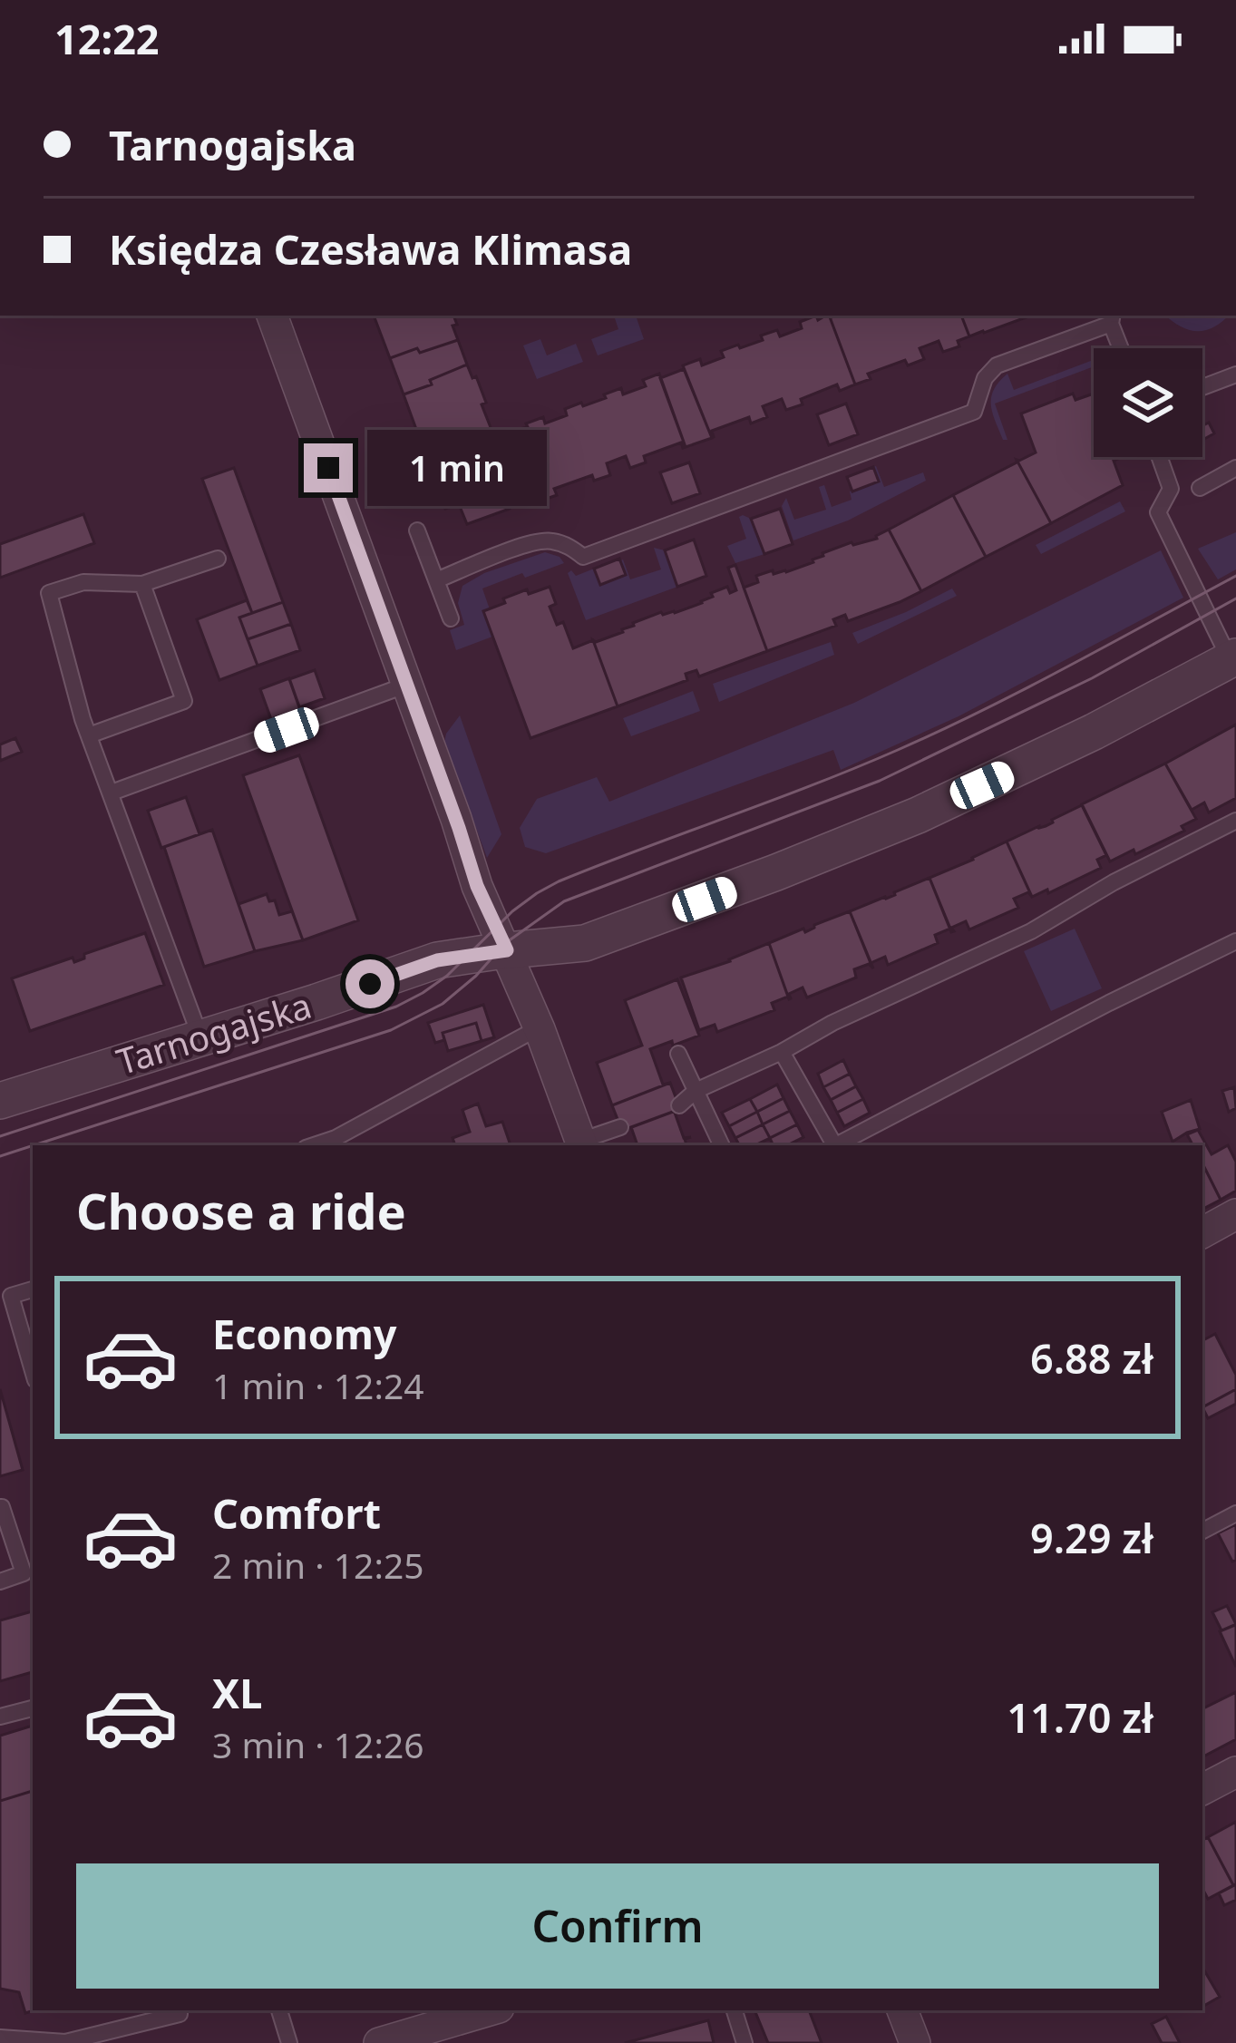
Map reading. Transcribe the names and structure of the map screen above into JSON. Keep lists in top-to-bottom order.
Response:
{
  "streets": {
    "street": ["Tarnogajska"]
  },
  "page": {
    "status": "12:22",
    "banner": ["Tarnogajska", "Księdza Czesława Klimasa"],
    "bubble": "1 min",
    "heading": "Choose a ride",
    "list": [
      {
        "name": "Economy",
        "note": "1 min · 12:24",
        "value": "6.88 zł"
      },
      {
        "name": "Comfort",
        "note": "2 min · 12:25",
        "value": "9.29 zł"
      },
      {
        "name": "XL",
        "note": "3 min · 12:26",
        "value": "11.70 zł"
      }
    ],
    "buttons": "Confirm"
  }
}
